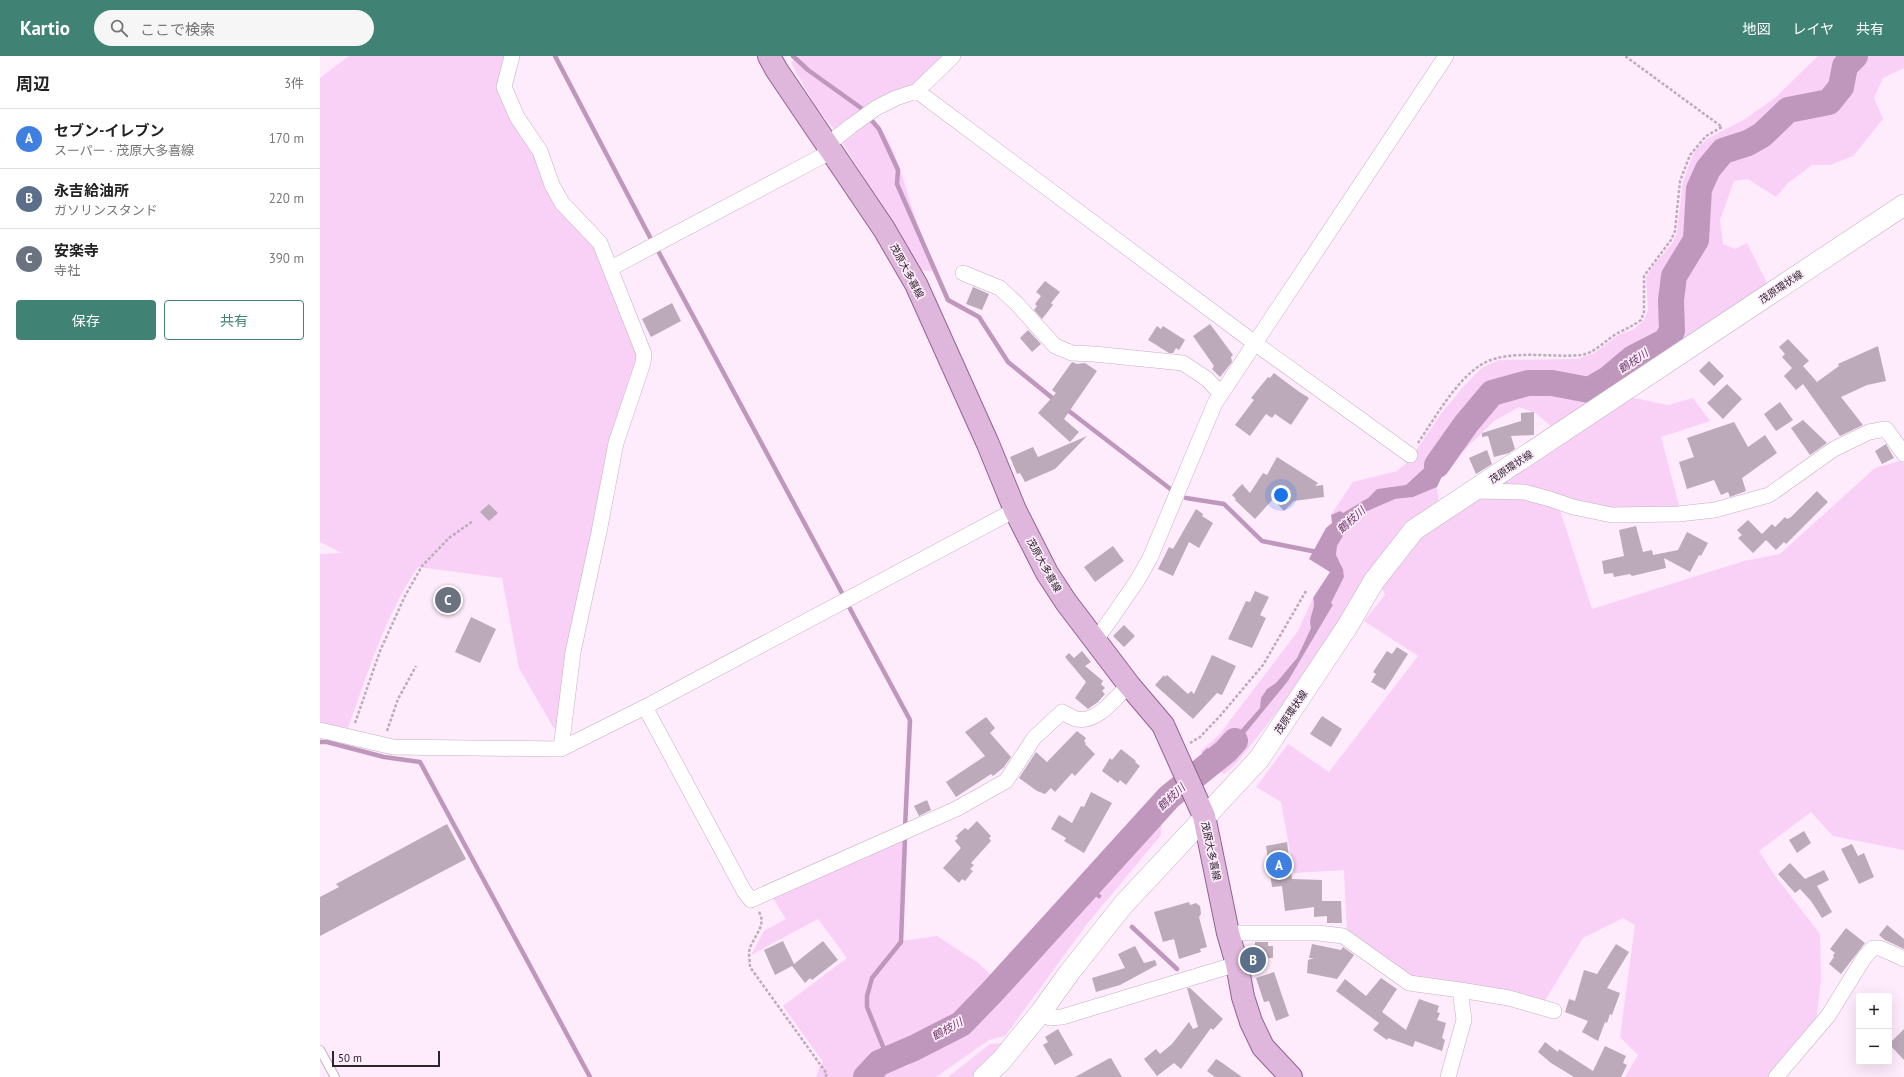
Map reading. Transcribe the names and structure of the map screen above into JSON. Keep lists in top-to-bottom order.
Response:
{
  "streets": {
    "main road": ["茂原大多喜線", "茂原環状線"]
  },
  "crossings": [
    ["茂原大多喜線", "茂原環状線"]
  ],
  "water": ["鶴枝川"],
  "scale_bar": "50 m",
  "page": {
    "header": "Kartio",
    "search": "ここで検索",
    "nav": ["地図", "レイヤ", "共有"],
    "heading": ["周辺", "3件"],
    "list": [
      {
        "mark": "A",
        "name": "セブン-イレブン",
        "note": "スーパー · 茂原大多喜線",
        "value": "170 m"
      },
      {
        "mark": "B",
        "name": "永吉給油所",
        "note": "ガソリンスタンド",
        "value": "220 m"
      },
      {
        "mark": "C",
        "name": "安楽寺",
        "note": "寺社",
        "value": "390 m"
      }
    ],
    "buttons": ["保存", "共有"],
    "pins": ["C", "A", "B"],
    "map_buttons": ["+", "−"],
    "scale": "50 m"
  }
}
